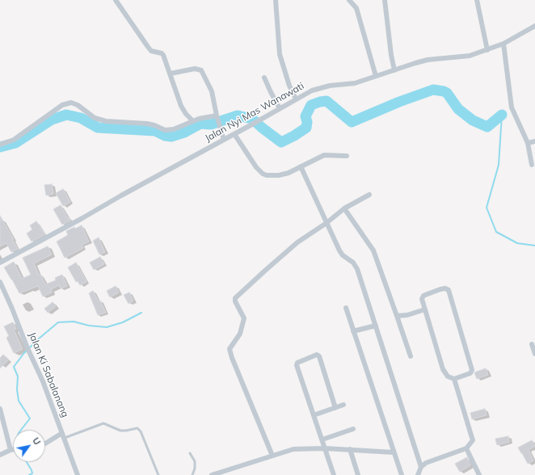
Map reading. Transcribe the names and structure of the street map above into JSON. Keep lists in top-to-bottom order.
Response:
{
  "streets": {
    "street": ["Jalan Nyi Mas Wanawati", "Jalan Ki Sabalanang"]
  },
  "north": "top right"
}
